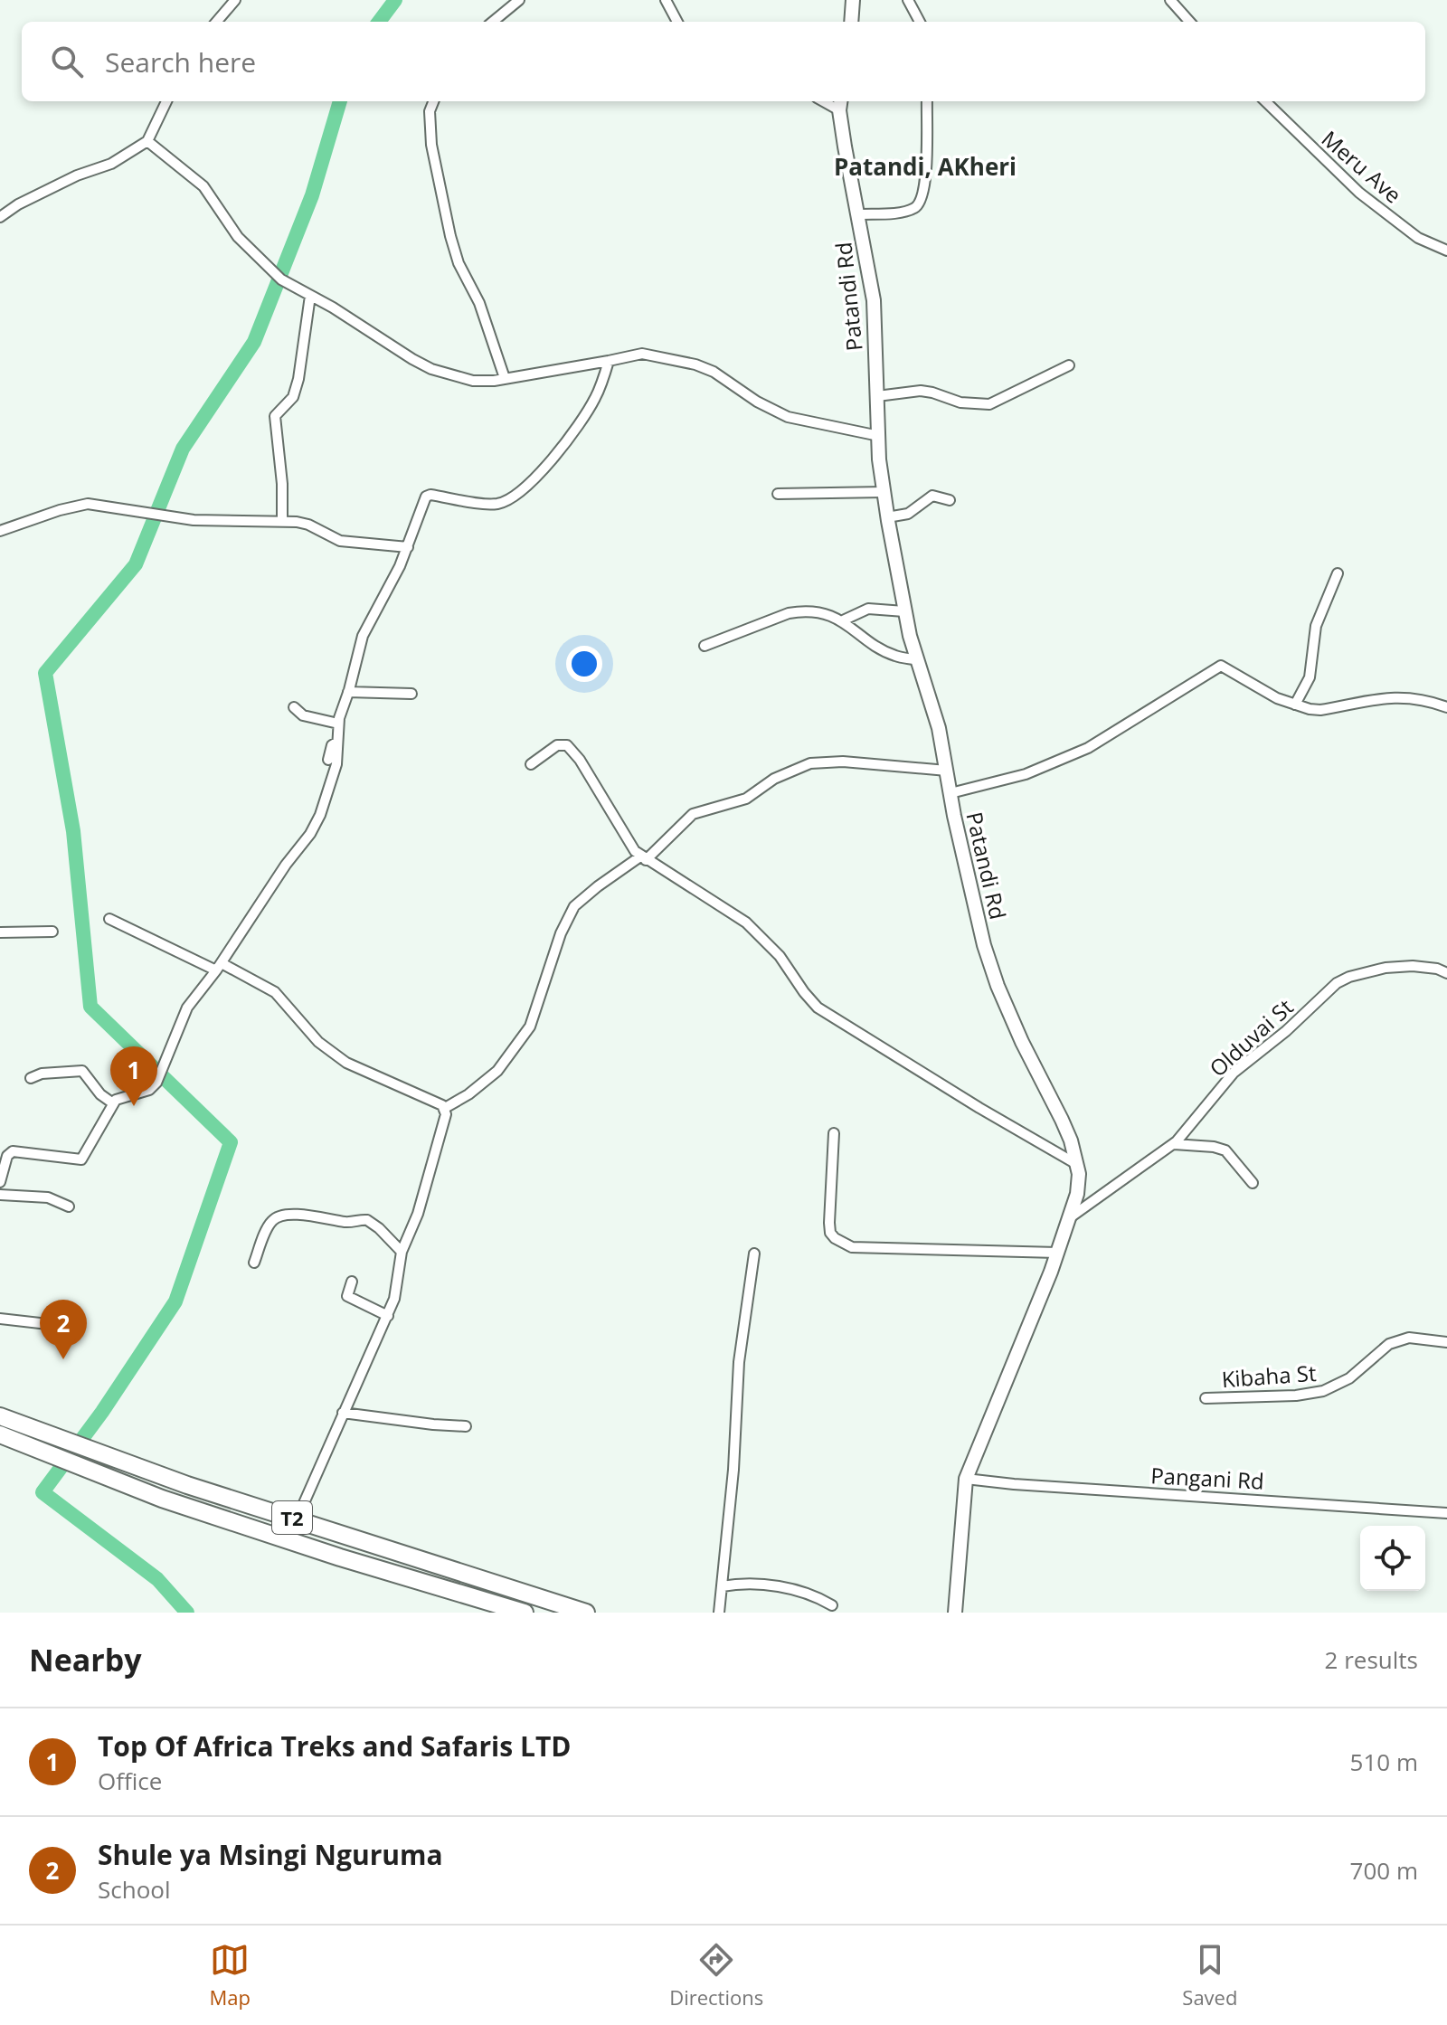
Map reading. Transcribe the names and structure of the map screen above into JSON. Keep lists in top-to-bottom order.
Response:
{
  "streets": {
    "highway": ["T2"],
    "street": [
      "Meru Ave",
      "Patandi Rd",
      "Olduvai St",
      "Kibaha St",
      "Pangani Rd"
    ]
  },
  "crossings": [
    ["Patandi Rd", "Olduvai St"],
    ["Patandi Rd", "Pangani Rd"]
  ],
  "districts": ["Patandi, AKheri"],
  "page": {
    "search": "Search here",
    "pins": ["1", "2"],
    "heading": ["Nearby", "2 results"],
    "list": [
      {
        "mark": "1",
        "name": "Top Of Africa Treks and Safaris LTD",
        "note": "Office",
        "value": "510 m"
      },
      {
        "mark": "2",
        "name": "Shule ya Msingi Nguruma",
        "note": "School",
        "value": "700 m"
      }
    ],
    "nav": ["Map", "Directions", "Saved"]
  }
}
